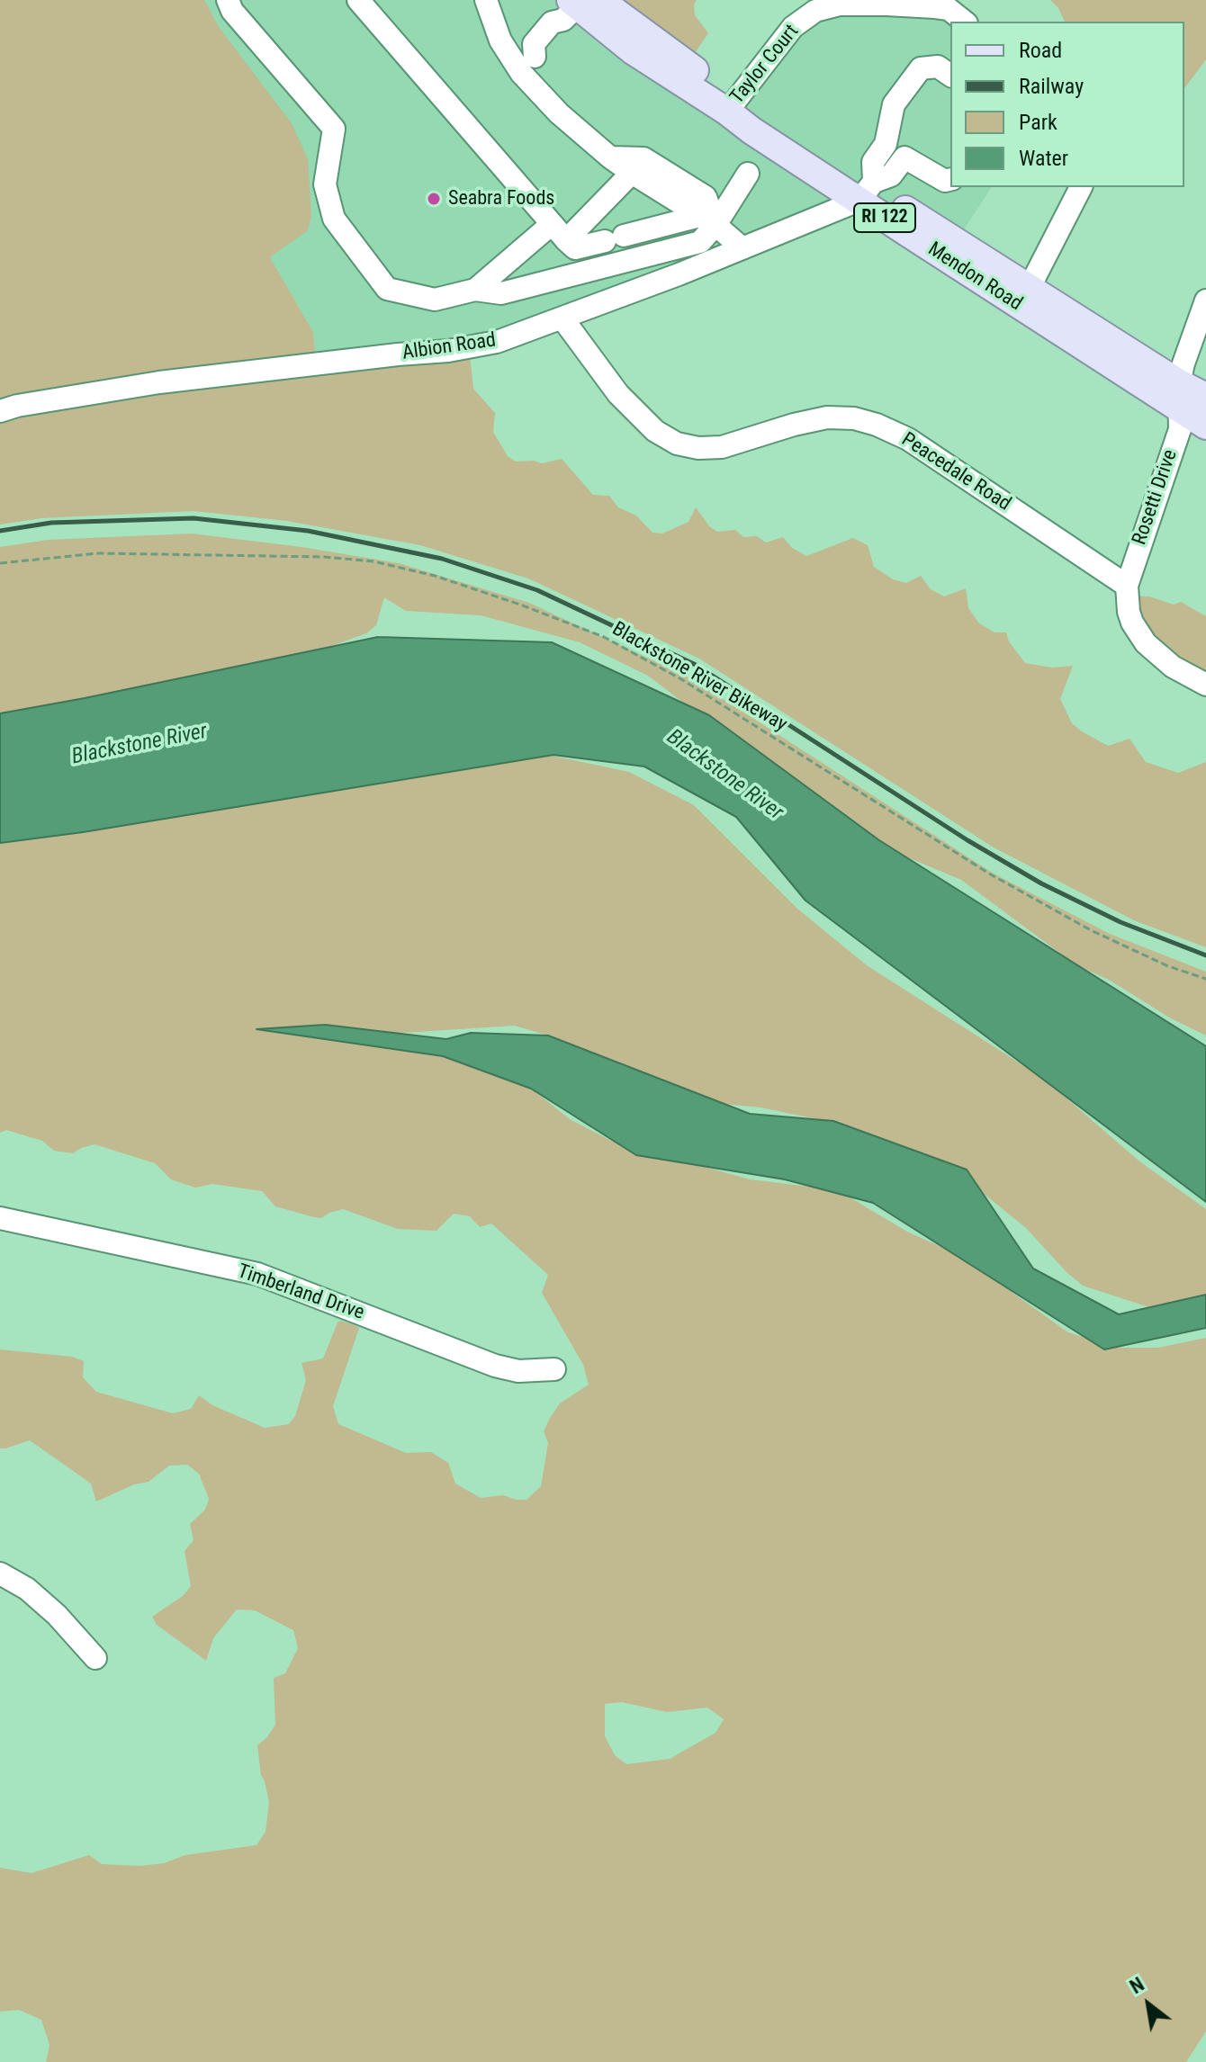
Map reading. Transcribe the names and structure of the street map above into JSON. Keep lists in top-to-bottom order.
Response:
{
  "streets": {
    "main road": ["RI 122", "Mendon Road"],
    "street": [
      "Taylor Court",
      "Albion Road",
      "Peacedale Road",
      "Rosetti Drive",
      "Timberland Drive"
    ],
    "path": ["Blackstone River Bikeway"]
  },
  "crossings": [
    ["Taylor Court", "Mendon Road"],
    ["Mendon Road", "Albion Road"],
    ["Mendon Road", "Rosetti Drive"],
    ["Albion Road", "Peacedale Road"],
    ["Peacedale Road", "Rosetti Drive"]
  ],
  "water": ["Blackstone River"],
  "places": ["Seabra Foods"],
  "legend": [
    "Road",
    "Railway",
    "Park",
    "Water"
  ],
  "north": "top left"
}
